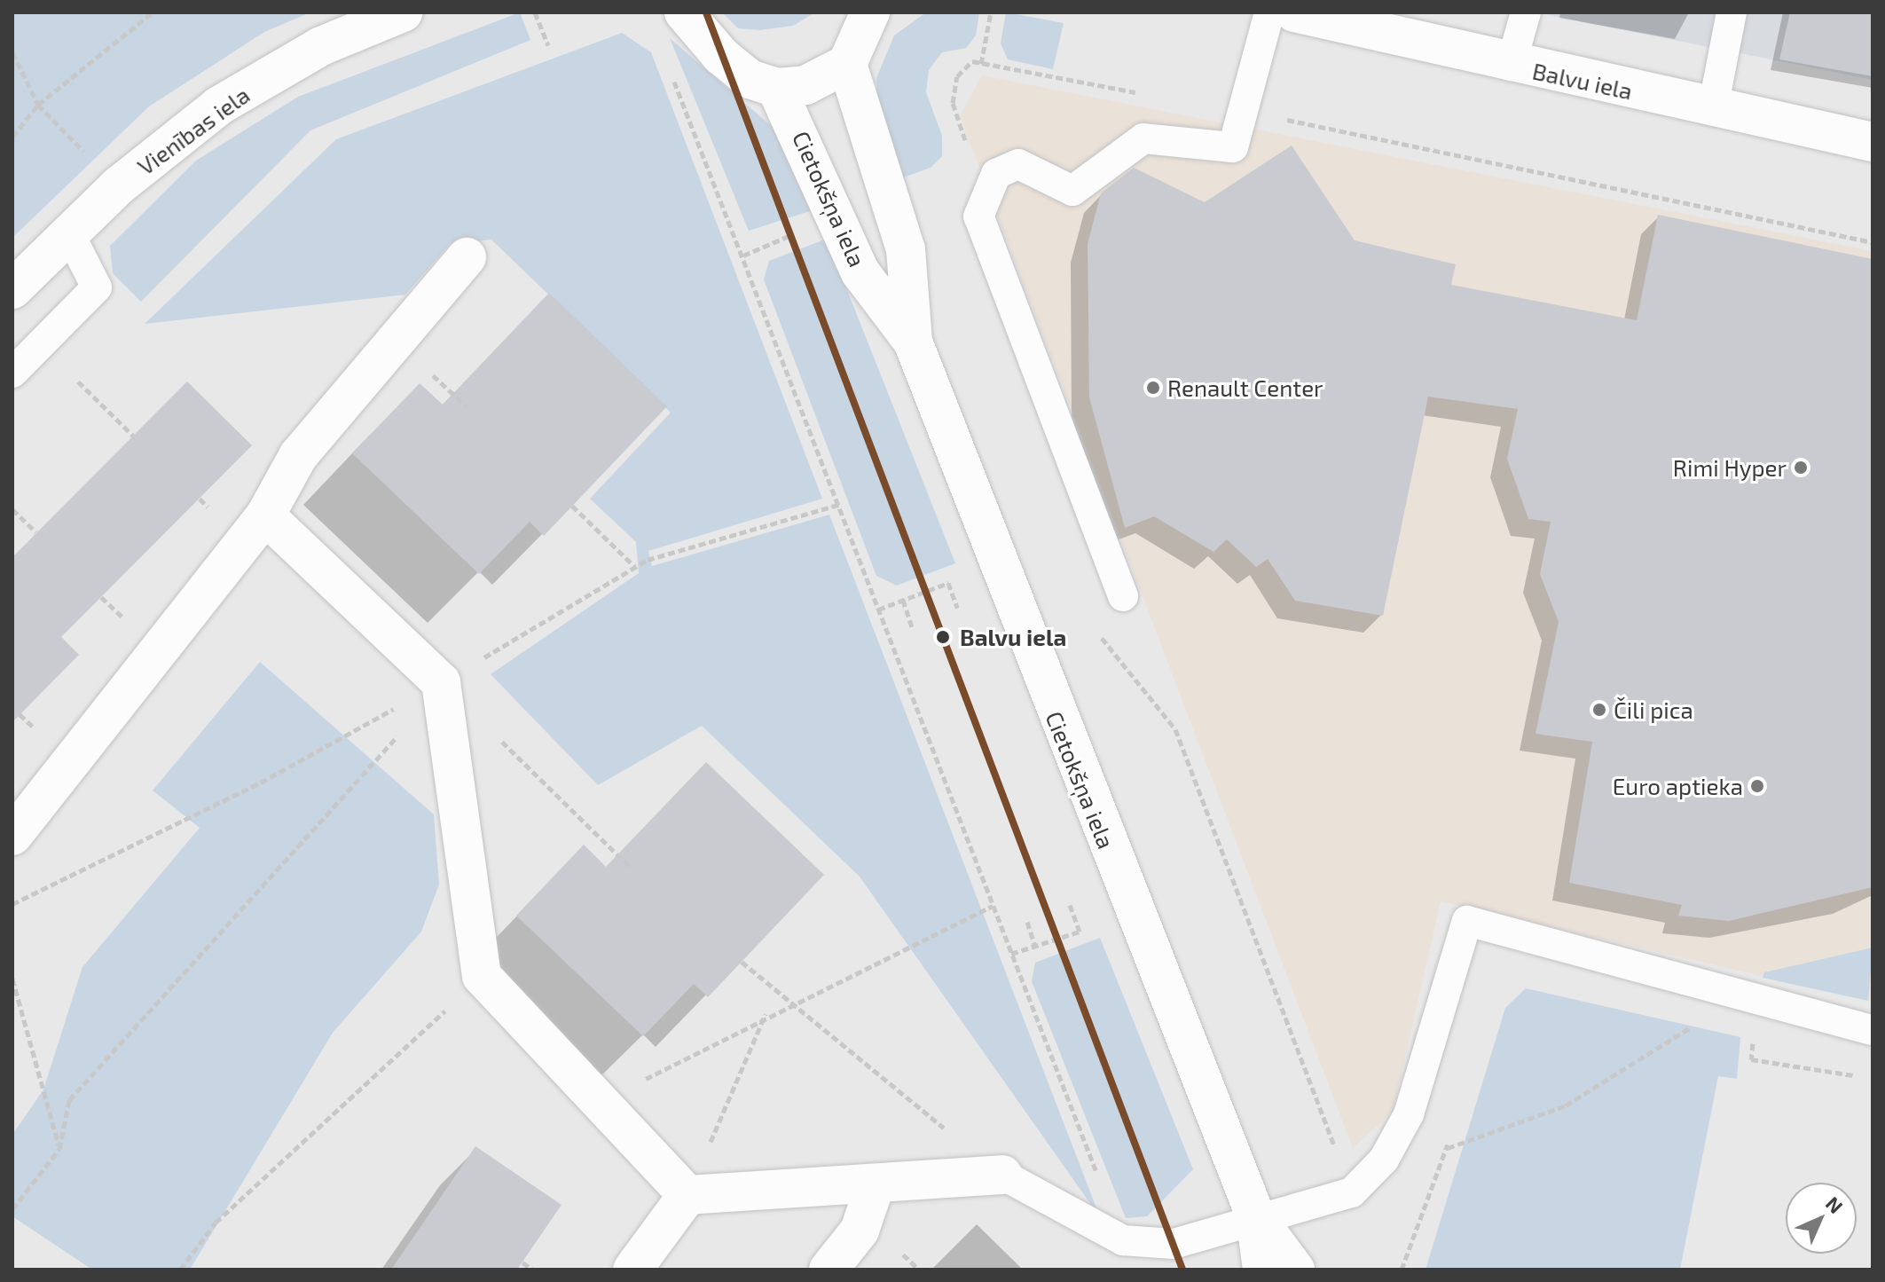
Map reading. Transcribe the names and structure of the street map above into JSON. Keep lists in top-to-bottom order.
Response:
{
  "streets": {
    "street": ["Balvu iela", "Vienības iela", "Cietokšņa iela"]
  },
  "places": [
    "Renault Center",
    "Rimi Hyper",
    "Balvu iela",
    "Čili pica",
    "Euro aptieka"
  ],
  "north": "top right"
}
